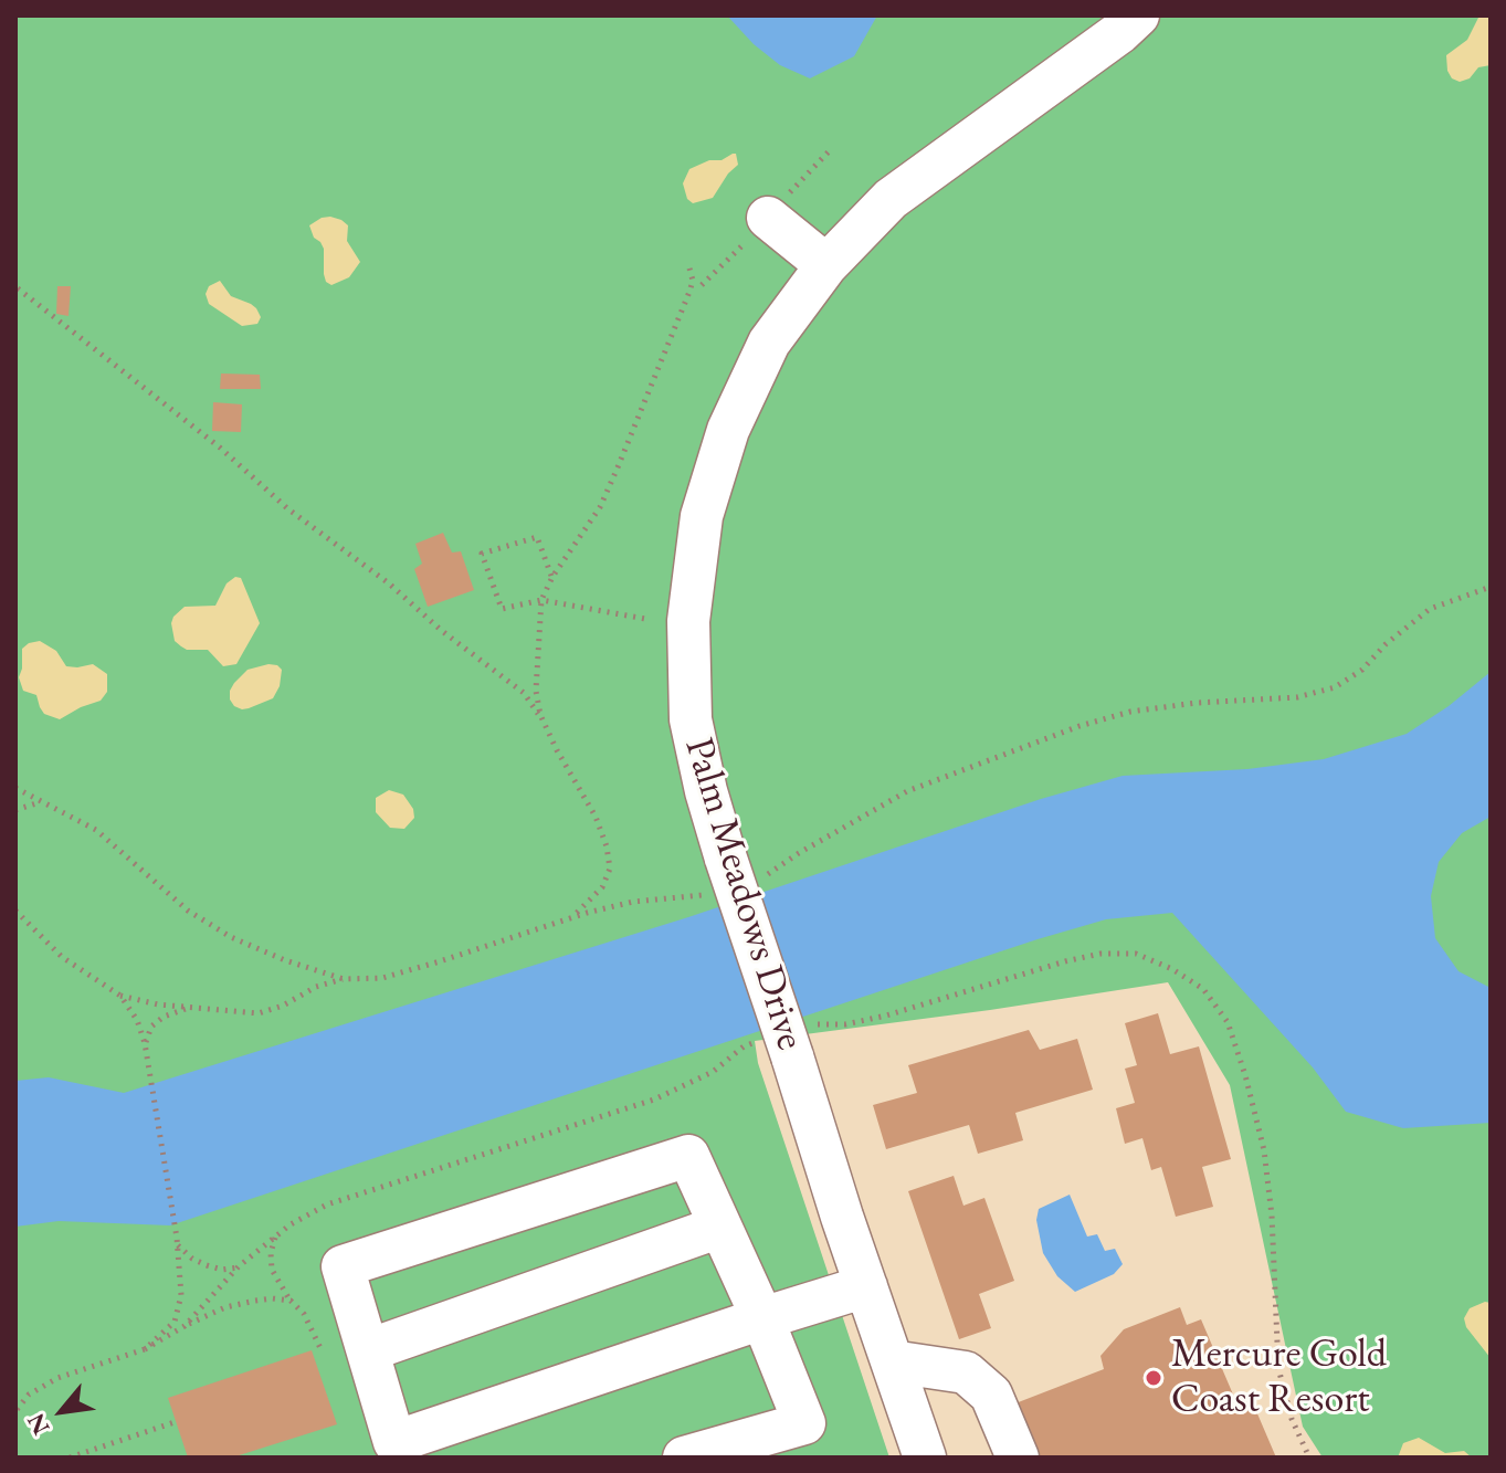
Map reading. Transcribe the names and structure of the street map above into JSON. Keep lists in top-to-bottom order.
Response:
{
  "streets": {
    "street": ["Palm Meadows Drive"]
  },
  "places": ["Mercure Gold Coast Resort"],
  "north": "bottom left"
}
